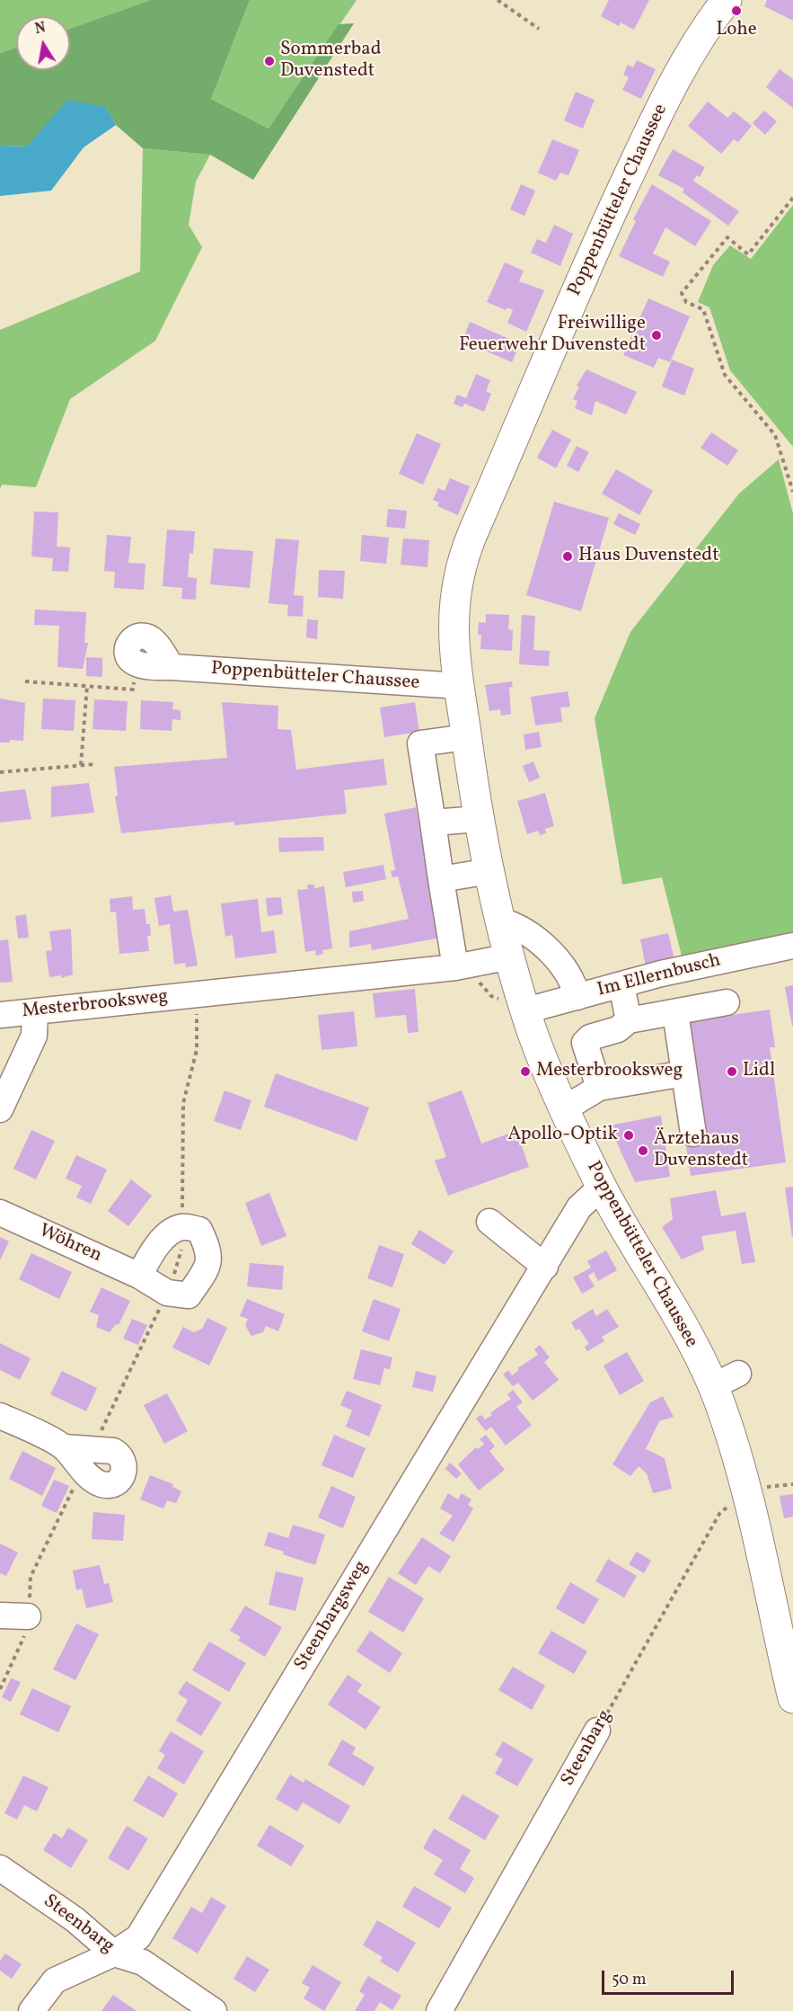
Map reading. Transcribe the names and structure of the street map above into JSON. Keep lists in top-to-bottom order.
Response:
{
  "streets": {
    "main road": ["Poppenbütteler Chaussee"],
    "street": [
      "Im Ellernbusch",
      "Mesterbrooksweg",
      "Wöhren",
      "Steenbargsweg",
      "Steenbarg"
    ]
  },
  "crossings": [
    ["Poppenbütteler Chaussee", "Im Ellernbusch"],
    ["Poppenbütteler Chaussee", "Mesterbrooksweg"],
    ["Poppenbütteler Chaussee", "Steenbargsweg"],
    ["Poppenbütteler Chaussee", "Steenbarg"],
    ["Steenbargsweg", "Steenbarg"]
  ],
  "places": [
    "Lohe",
    "Sommerbad Duvenstedt",
    "Freiwillige Feuerwehr Duvenstedt",
    "Haus Duvenstedt",
    "Mesterbrooksweg",
    "Lidl",
    "Apollo-Optik",
    "Ärztehaus Duvenstedt"
  ],
  "scale_bar": "50 m",
  "north": "top"
}
